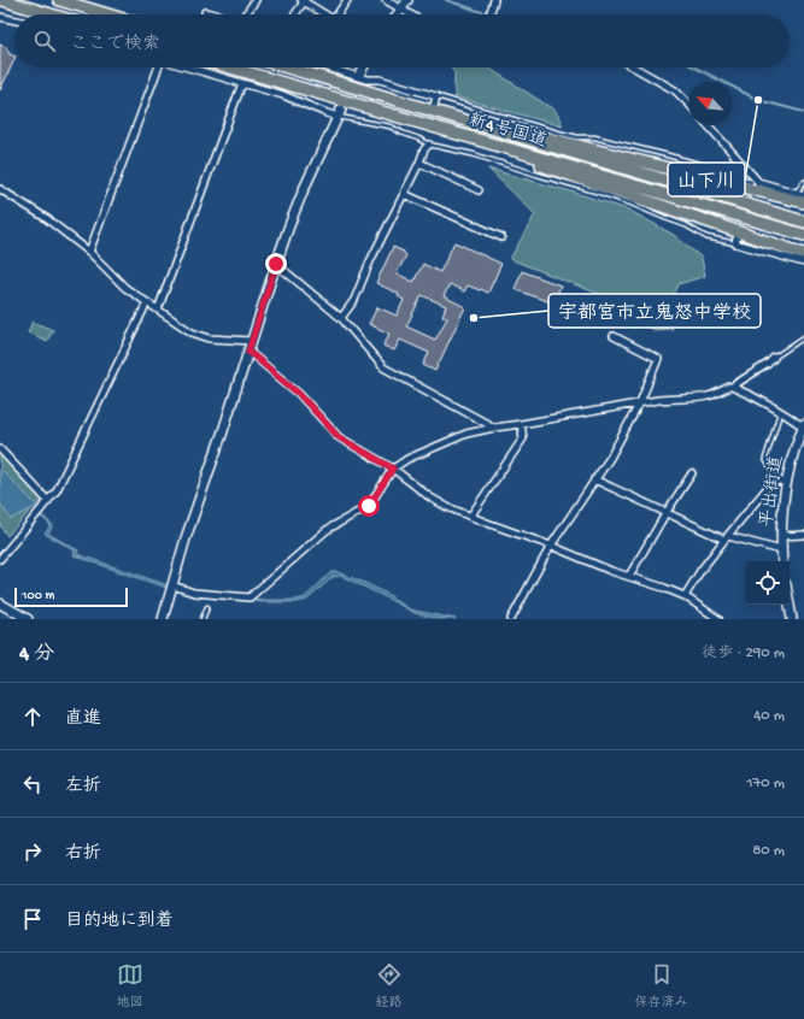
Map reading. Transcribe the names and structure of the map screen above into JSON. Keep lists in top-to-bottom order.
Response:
{
  "streets": {
    "highway": ["新4号国道"],
    "street": ["平出街道"]
  },
  "places": ["山下川", "宇都宮市立鬼怒中学校"],
  "scale_bar": "100 m",
  "north": "top left",
  "page": {
    "search": "ここで検索",
    "scale": "100 m",
    "heading": ["4 分", "徒歩 · 290 m"],
    "list": [
      ["直進", "40 m"],
      ["左折", "170 m"],
      ["右折", "80 m"],
      "目的地に到着"
    ],
    "nav": ["地図", "経路", "保存済み"]
  }
}
